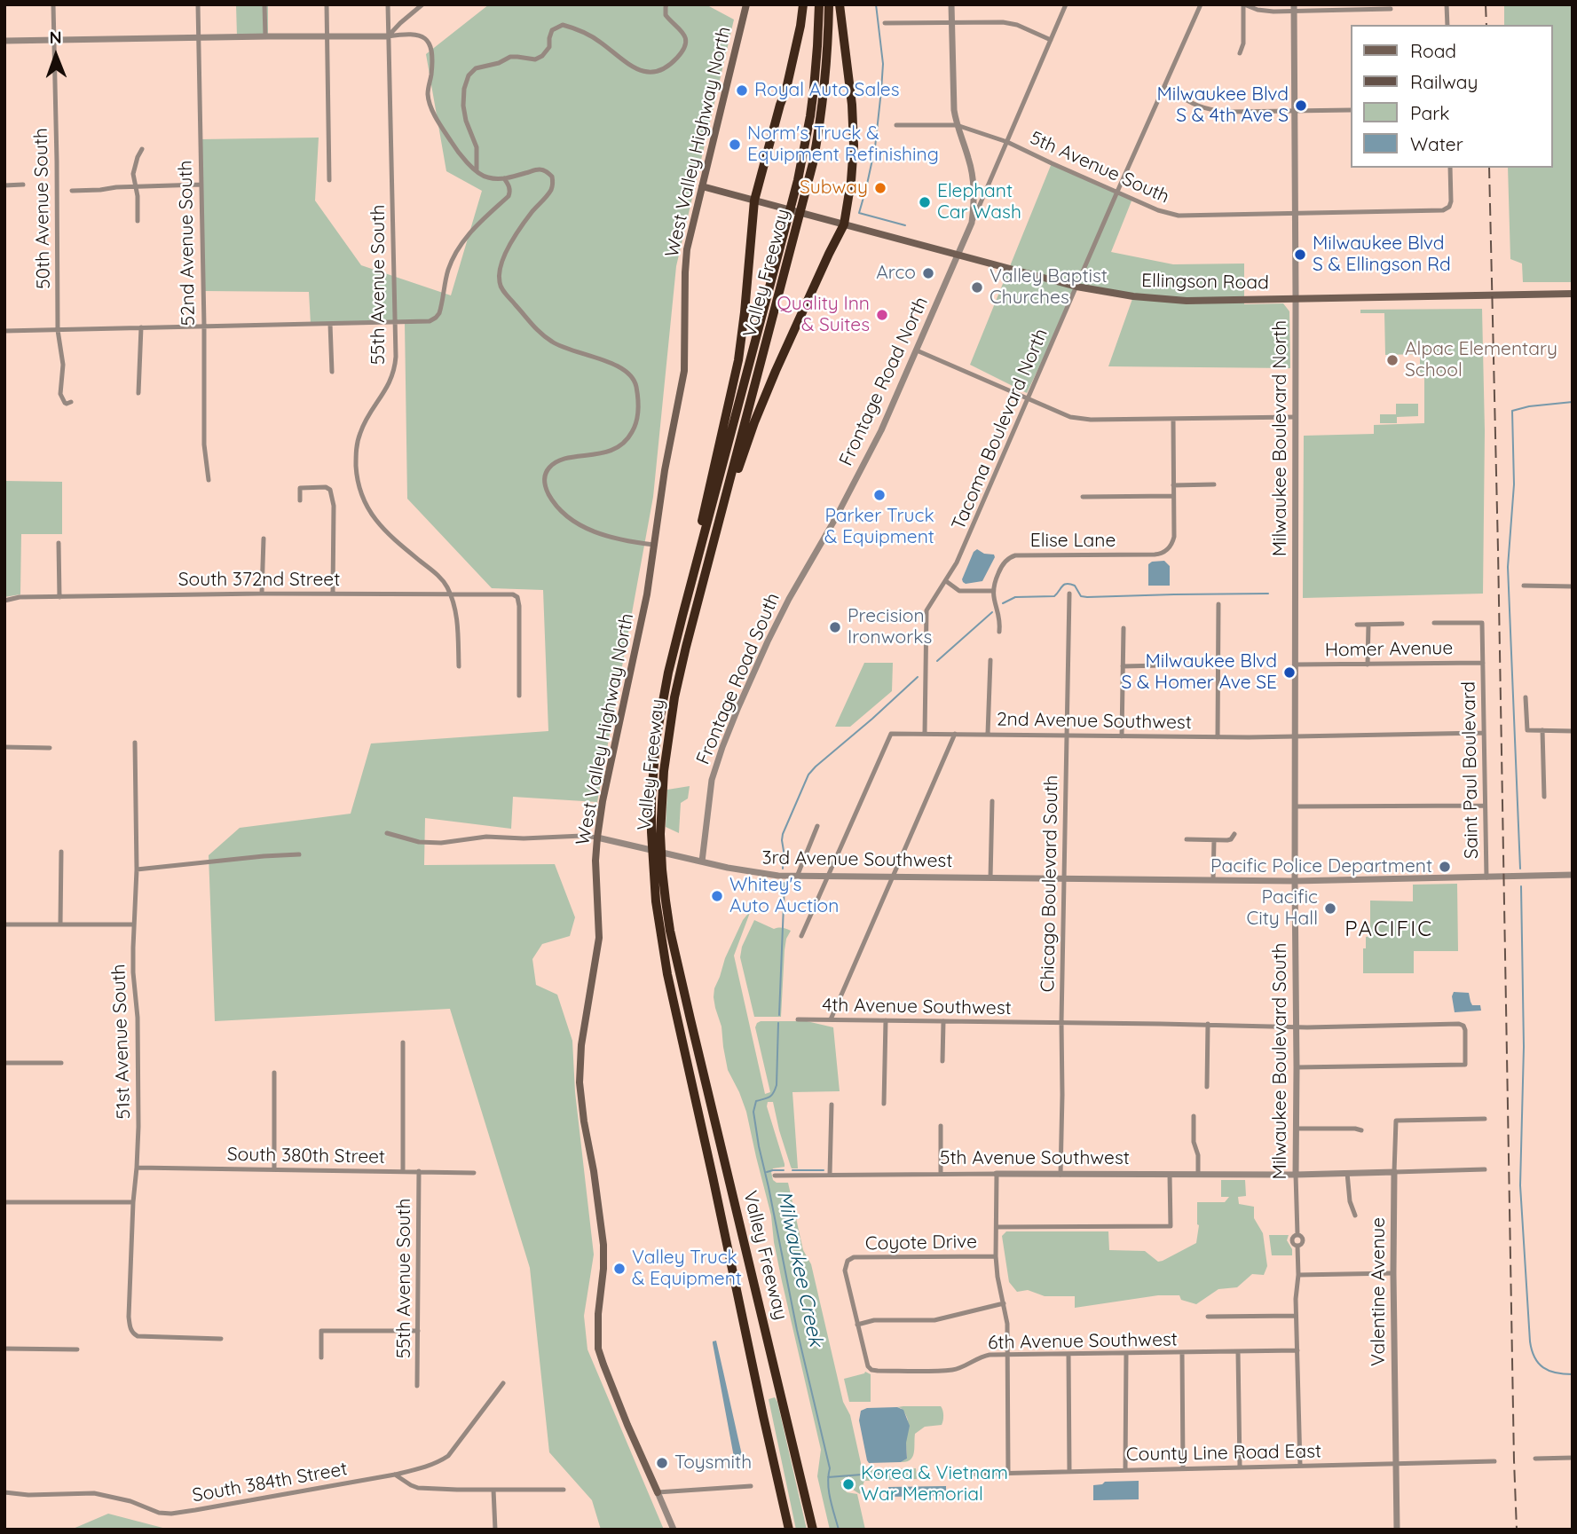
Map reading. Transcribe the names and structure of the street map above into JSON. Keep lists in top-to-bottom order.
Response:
{
  "streets": {
    "highway": ["Valley Freeway"],
    "main road": ["West Valley Highway North", "Ellingson Road"],
    "street": [
      "5th Avenue South",
      "50th Avenue South",
      "52nd Avenue South",
      "55th Avenue South",
      "Frontage Road North",
      "Tacoma Boulevard North",
      "Milwaukee Boulevard North",
      "Elise Lane",
      "South 372nd Street",
      "Homer Avenue",
      "Frontage Road South",
      "2nd Avenue Southwest",
      "Saint Paul Boulevard",
      "3rd Avenue Southwest",
      "Chicago Boulevard South",
      "4th Avenue Southwest",
      "51st Avenue South",
      "Milwaukee Boulevard South",
      "South 380th Street",
      "5th Avenue Southwest",
      "Coyote Drive",
      "Valentine Avenue",
      "6th Avenue Southwest",
      "County Line Road East",
      "South 384th Street"
    ]
  },
  "crossings": [
    ["West Valley Highway North", "Ellingson Road"],
    ["West Valley Highway North", "3rd Avenue Southwest"],
    ["5th Avenue South", "Frontage Road North"],
    ["5th Avenue South", "Tacoma Boulevard North"],
    ["5th Avenue South", "Milwaukee Boulevard North"],
    ["Ellingson Road", "Frontage Road North"],
    ["Ellingson Road", "Tacoma Boulevard North"],
    ["Ellingson Road", "Milwaukee Boulevard North"],
    ["55th Avenue South", "South 372nd Street"],
    ["55th Avenue South", "South 380th Street"],
    ["Frontage Road North", "Frontage Road South"],
    ["Tacoma Boulevard North", "2nd Avenue Southwest"],
    ["Milwaukee Boulevard North", "Homer Avenue"],
    ["Milwaukee Boulevard North", "Milwaukee Boulevard South"],
    ["Homer Avenue", "Saint Paul Boulevard"],
    ["Homer Avenue", "Milwaukee Boulevard South"],
    ["Frontage Road South", "3rd Avenue Southwest"],
    ["2nd Avenue Southwest", "Saint Paul Boulevard"],
    ["2nd Avenue Southwest", "3rd Avenue Southwest"],
    ["2nd Avenue Southwest", "Chicago Boulevard South"],
    ["2nd Avenue Southwest", "Milwaukee Boulevard South"],
    ["Saint Paul Boulevard", "3rd Avenue Southwest"],
    ["3rd Avenue Southwest", "Chicago Boulevard South"],
    ["3rd Avenue Southwest", "Milwaukee Boulevard South"],
    ["Chicago Boulevard South", "4th Avenue Southwest"],
    ["Chicago Boulevard South", "5th Avenue Southwest"],
    ["4th Avenue Southwest", "Milwaukee Boulevard South"],
    ["51st Avenue South", "South 380th Street"],
    ["Milwaukee Boulevard South", "5th Avenue Southwest"],
    ["Milwaukee Boulevard South", "6th Avenue Southwest"],
    ["Milwaukee Boulevard South", "County Line Road East"],
    ["5th Avenue Southwest", "Valentine Avenue"],
    ["Coyote Drive", "6th Avenue Southwest"],
    ["Valentine Avenue", "County Line Road East"]
  ],
  "districts": ["PACIFIC"],
  "water": ["Milwaukee Creek"],
  "places": [
    "Royal Auto Sales",
    "Milwaukee Blvd S & 4th Ave S",
    "Norm's Truck & Equipment Refinishing",
    "Subway",
    "Elephant Car Wash",
    "Milwaukee Blvd S & Ellingson Rd",
    "Arco",
    "Valley Baptist Churches",
    "Quality Inn & Suites",
    "Alpac Elementary School",
    "Parker Truck & Equipment",
    "Precision Ironworks",
    "Milwaukee Blvd S & Homer Ave SE",
    "Pacific Police Department",
    "Whitey's Auto Auction",
    "Pacific City Hall",
    "Valley Truck & Equipment",
    "Toysmith",
    "Korea & Vietnam War Memorial"
  ],
  "legend": [
    "Road",
    "Railway",
    "Park",
    "Water"
  ],
  "north": "top"
}
